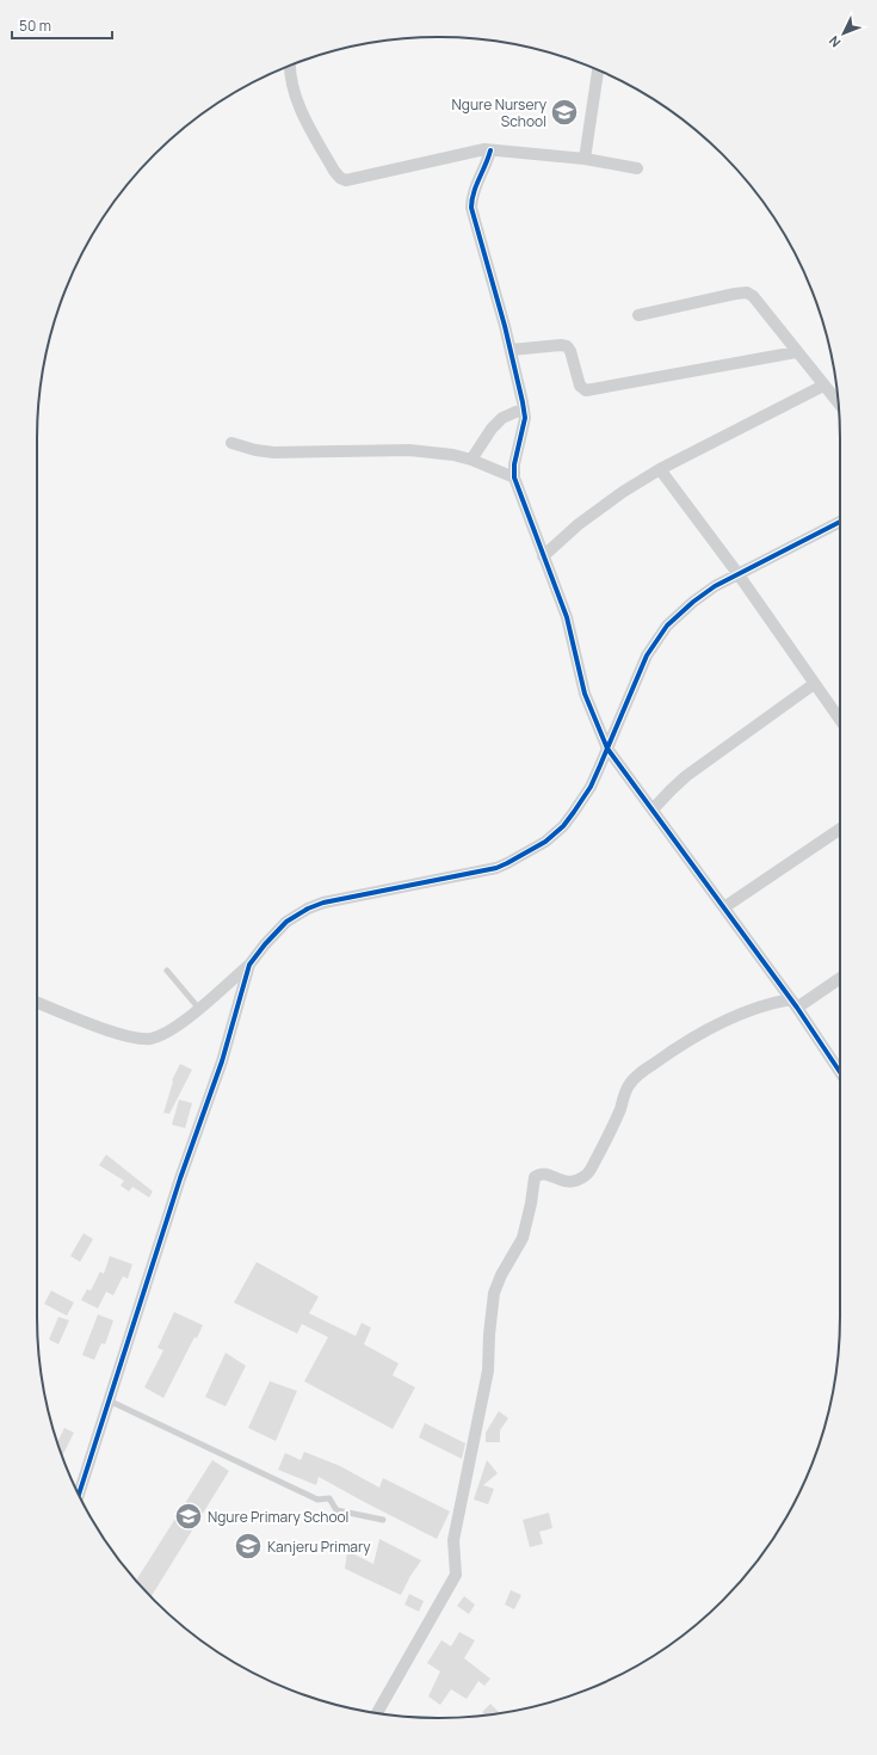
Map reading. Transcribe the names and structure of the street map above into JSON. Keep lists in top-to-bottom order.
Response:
{
  "places": {
    "school or university": ["Ngure Nursery School", "Ngure Primary School", "Kanjeru Primary"]
  },
  "scale_bar": "50 m",
  "north": "bottom left"
}
